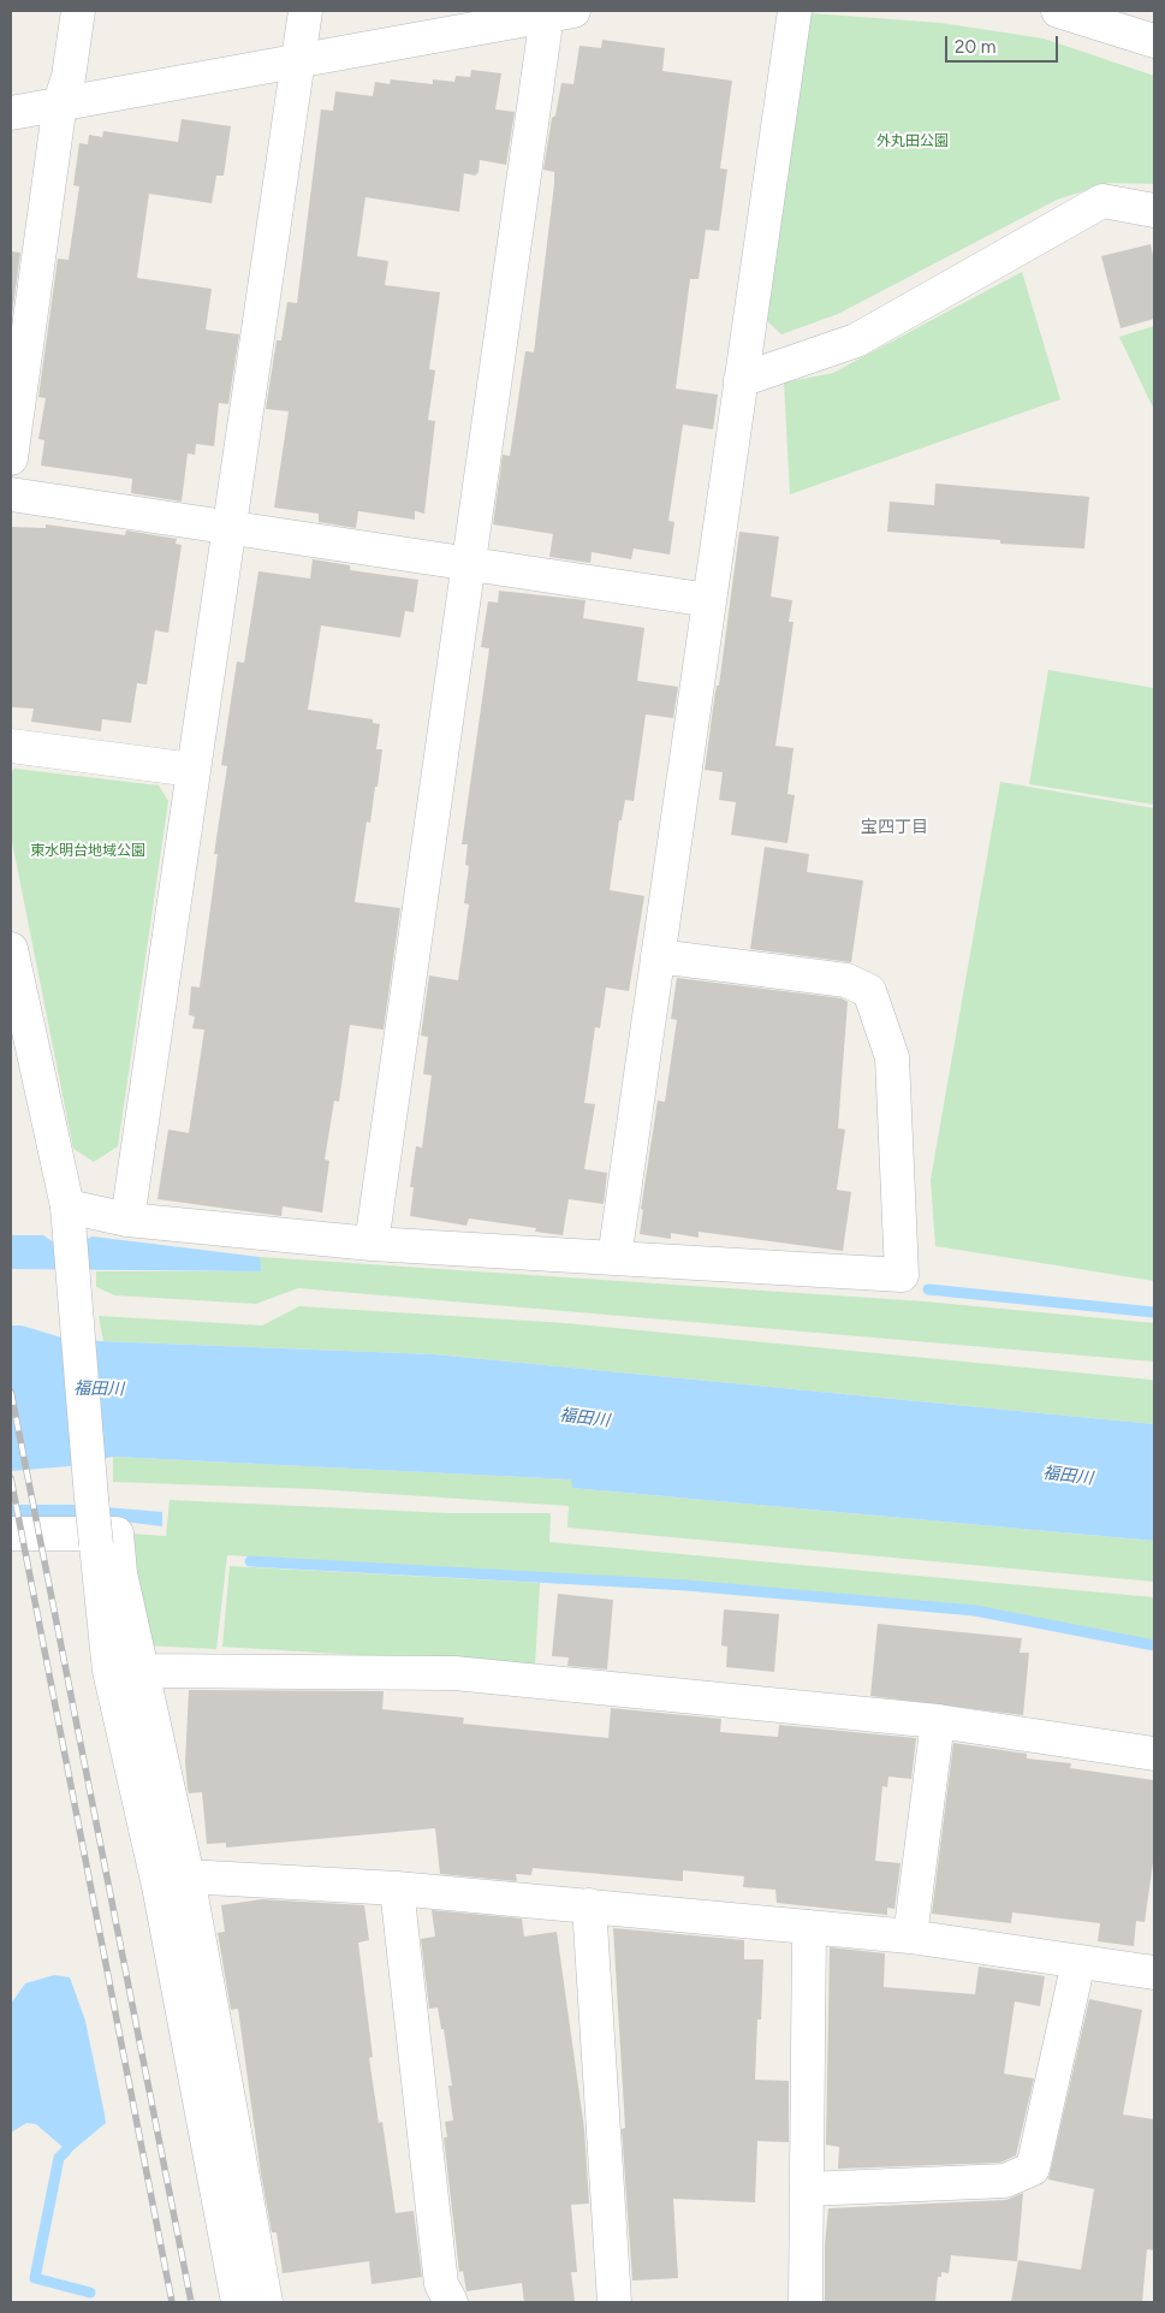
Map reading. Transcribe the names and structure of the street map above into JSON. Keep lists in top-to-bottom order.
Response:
{
  "districts": ["宝四丁目"],
  "water": ["福田川"],
  "parks": ["外丸田公園", "東水明台地域公園"],
  "scale_bar": "20 m"
}
